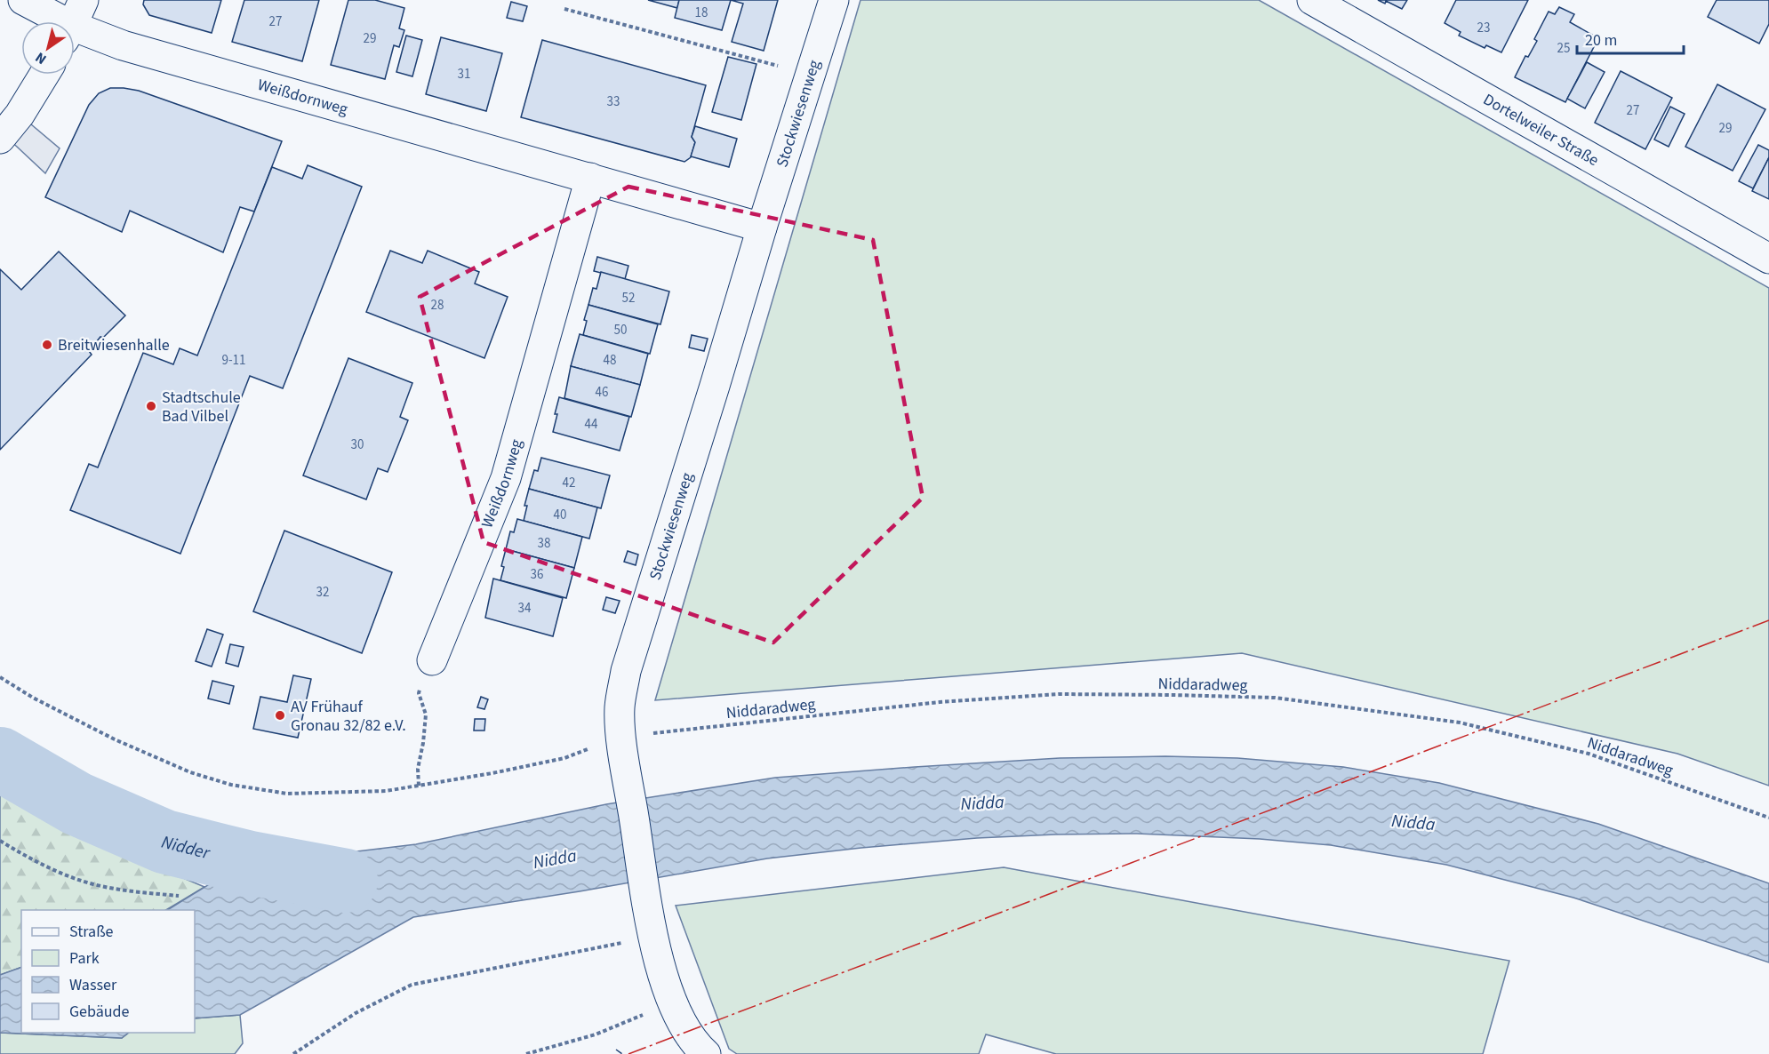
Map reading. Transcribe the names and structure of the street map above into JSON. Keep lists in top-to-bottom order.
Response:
{
  "streets": {
    "street": ["Weißdornweg", "Stockwiesenweg", "Dortelweiler Straße"],
    "path": ["Niddaradweg"]
  },
  "crossings": [
    ["Weißdornweg", "Stockwiesenweg"],
    ["Stockwiesenweg", "Niddaradweg"]
  ],
  "water": ["Nidda", "Nidder"],
  "places": ["Breitwiesenhalle", "Stadtschule Bad Vilbel", "AV Frühauf Gronau 32/82 e.V."],
  "house_numbers": [
    "18",
    "27",
    "23",
    "29",
    "25",
    "31",
    "33",
    "27",
    "29",
    "52",
    "28",
    "50",
    "9-11",
    "48",
    "46",
    "44",
    "30",
    "42",
    "40",
    "38",
    "36",
    "32",
    "34"
  ],
  "legend": [
    "Straße",
    "Park",
    "Wasser",
    "Gebäude"
  ],
  "scale_bar": "20 m",
  "north": "bottom left"
}
